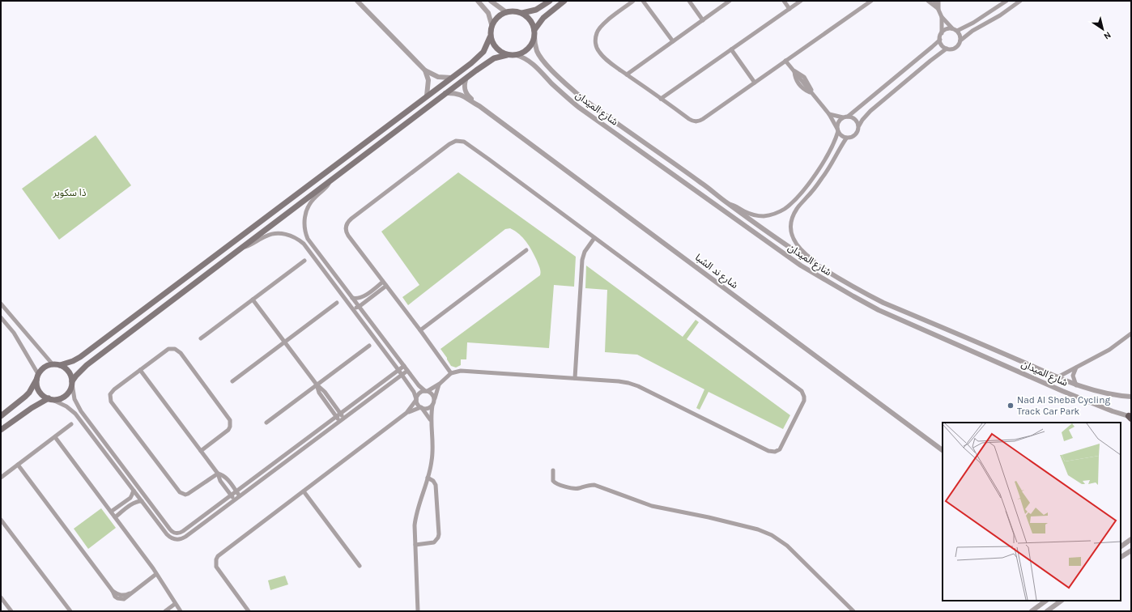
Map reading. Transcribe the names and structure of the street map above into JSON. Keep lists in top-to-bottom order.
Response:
{
  "streets": {
    "street": ["شارع الميدان", "شارع ند الشبا"]
  },
  "parks": ["ذا سكوير"],
  "places": ["Nad Al Sheba Cycling Track Car Park"],
  "north": "bottom right"
}
